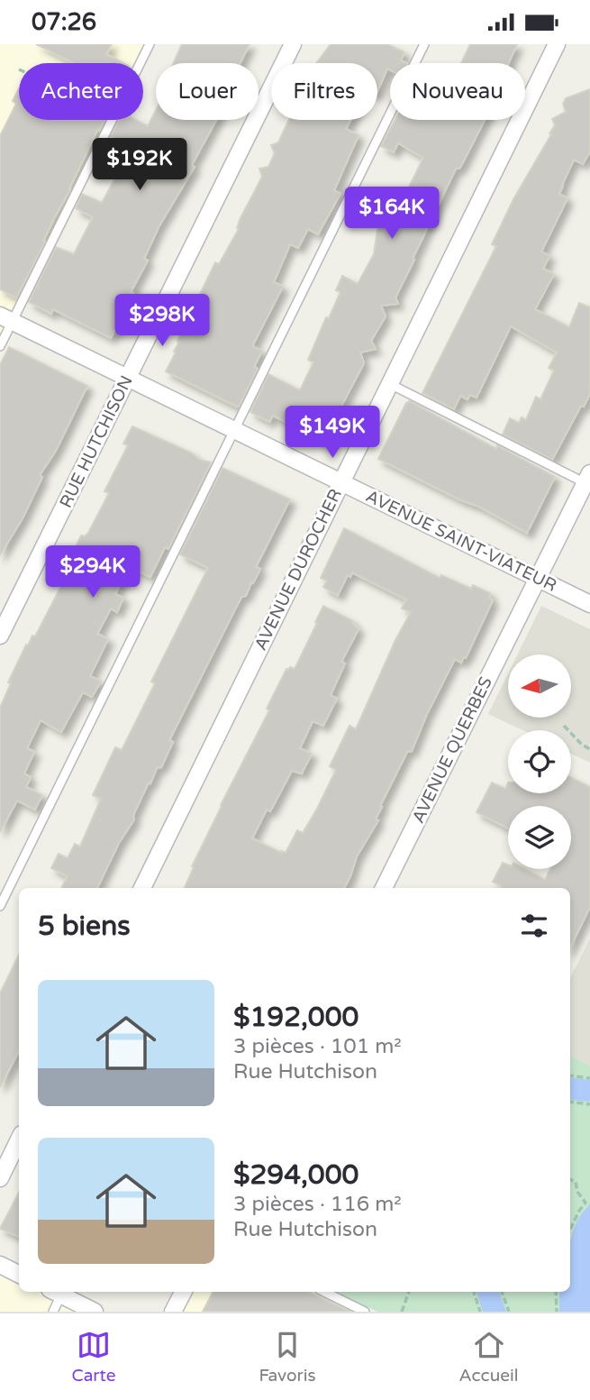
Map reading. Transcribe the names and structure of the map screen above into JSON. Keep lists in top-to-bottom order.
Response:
{
  "streets": {
    "street": [
      "RUE HUTCHISON",
      "AVENUE SAINT-VIATEUR",
      "AVENUE DUROCHER",
      "AVENUE QUERBES"
    ]
  },
  "crossings": [
    ["RUE HUTCHISON", "AVENUE SAINT-VIATEUR"],
    ["AVENUE SAINT-VIATEUR", "AVENUE DUROCHER"],
    ["AVENUE SAINT-VIATEUR", "AVENUE QUERBES"]
  ],
  "north": "left",
  "page": {
    "status": "07:26",
    "chip": [
      "Acheter",
      "Louer",
      "Filtres",
      "Nouveau"
    ],
    "price": [
      "$192K",
      "$164K",
      "$298K",
      "$149K",
      "$294K"
    ],
    "heading": "5 biens",
    "list": [
      {
        "name": "$192,000",
        "note": "3 pièces · 101 m² · Rue Hutchison"
      },
      {
        "name": "$294,000",
        "note": "3 pièces · 116 m² · Rue Hutchison"
      }
    ],
    "tabs": ["Carte", "Favoris", "Accueil"]
  }
}
